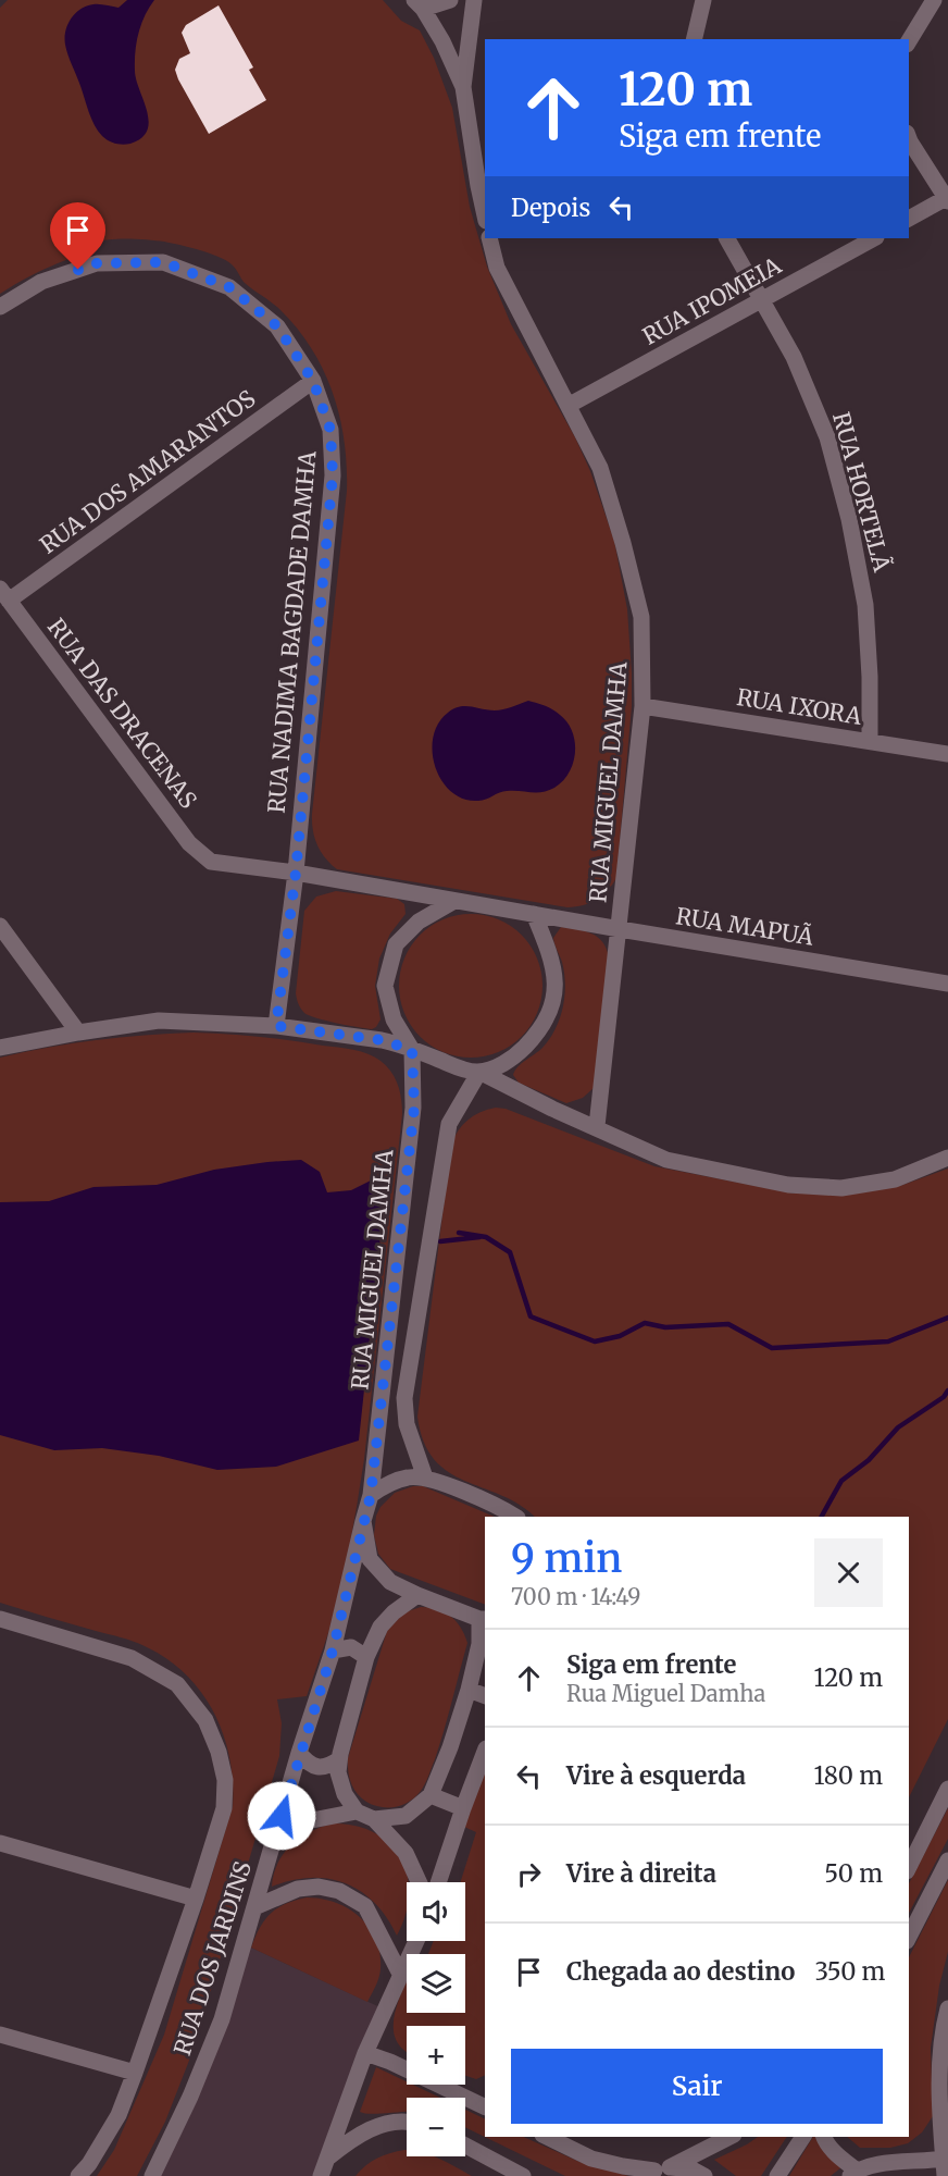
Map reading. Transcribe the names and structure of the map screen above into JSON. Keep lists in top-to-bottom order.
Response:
{
  "streets": {
    "street": [
      "RUA IPOMEIA",
      "RUA DOS AMARANTOS",
      "RUA HORTELÃ",
      "RUA NADIMA BAGDADE DAMHA",
      "RUA IXORA",
      "RUA DAS DRACENAS",
      "RUA MIGUEL DAMHA",
      "RUA MAPUÃ",
      "RUA DOS JARDINS"
    ]
  },
  "crossings": [
    ["RUA IPOMEIA", "RUA HORTELÃ"],
    ["RUA IPOMEIA", "RUA MIGUEL DAMHA"],
    ["RUA DOS AMARANTOS", "RUA NADIMA BAGDADE DAMHA"],
    ["RUA DOS AMARANTOS", "RUA DAS DRACENAS"],
    ["RUA HORTELÃ", "RUA IXORA"],
    ["RUA NADIMA BAGDADE DAMHA", "RUA DAS DRACENAS"],
    ["RUA IXORA", "RUA MIGUEL DAMHA"],
    ["RUA MIGUEL DAMHA", "RUA MAPUÃ"],
    ["RUA MIGUEL DAMHA", "RUA DOS JARDINS"]
  ],
  "page": {
    "turn": ["120 m", "Siga em frente"],
    "then": "Depois",
    "heading": ["9 min", "700 m · 14:49"],
    "list": [
      {
        "name": "Siga em frente",
        "note": "Rua Miguel Damha",
        "value": "120 m"
      },
      {
        "name": "Vire à esquerda",
        "value": "180 m"
      },
      {
        "name": "Vire à direita",
        "value": "50 m"
      },
      {
        "name": "Chegada ao destino",
        "value": "350 m"
      }
    ],
    "map_buttons": ["+", "−"],
    "buttons": "Sair"
  }
}
